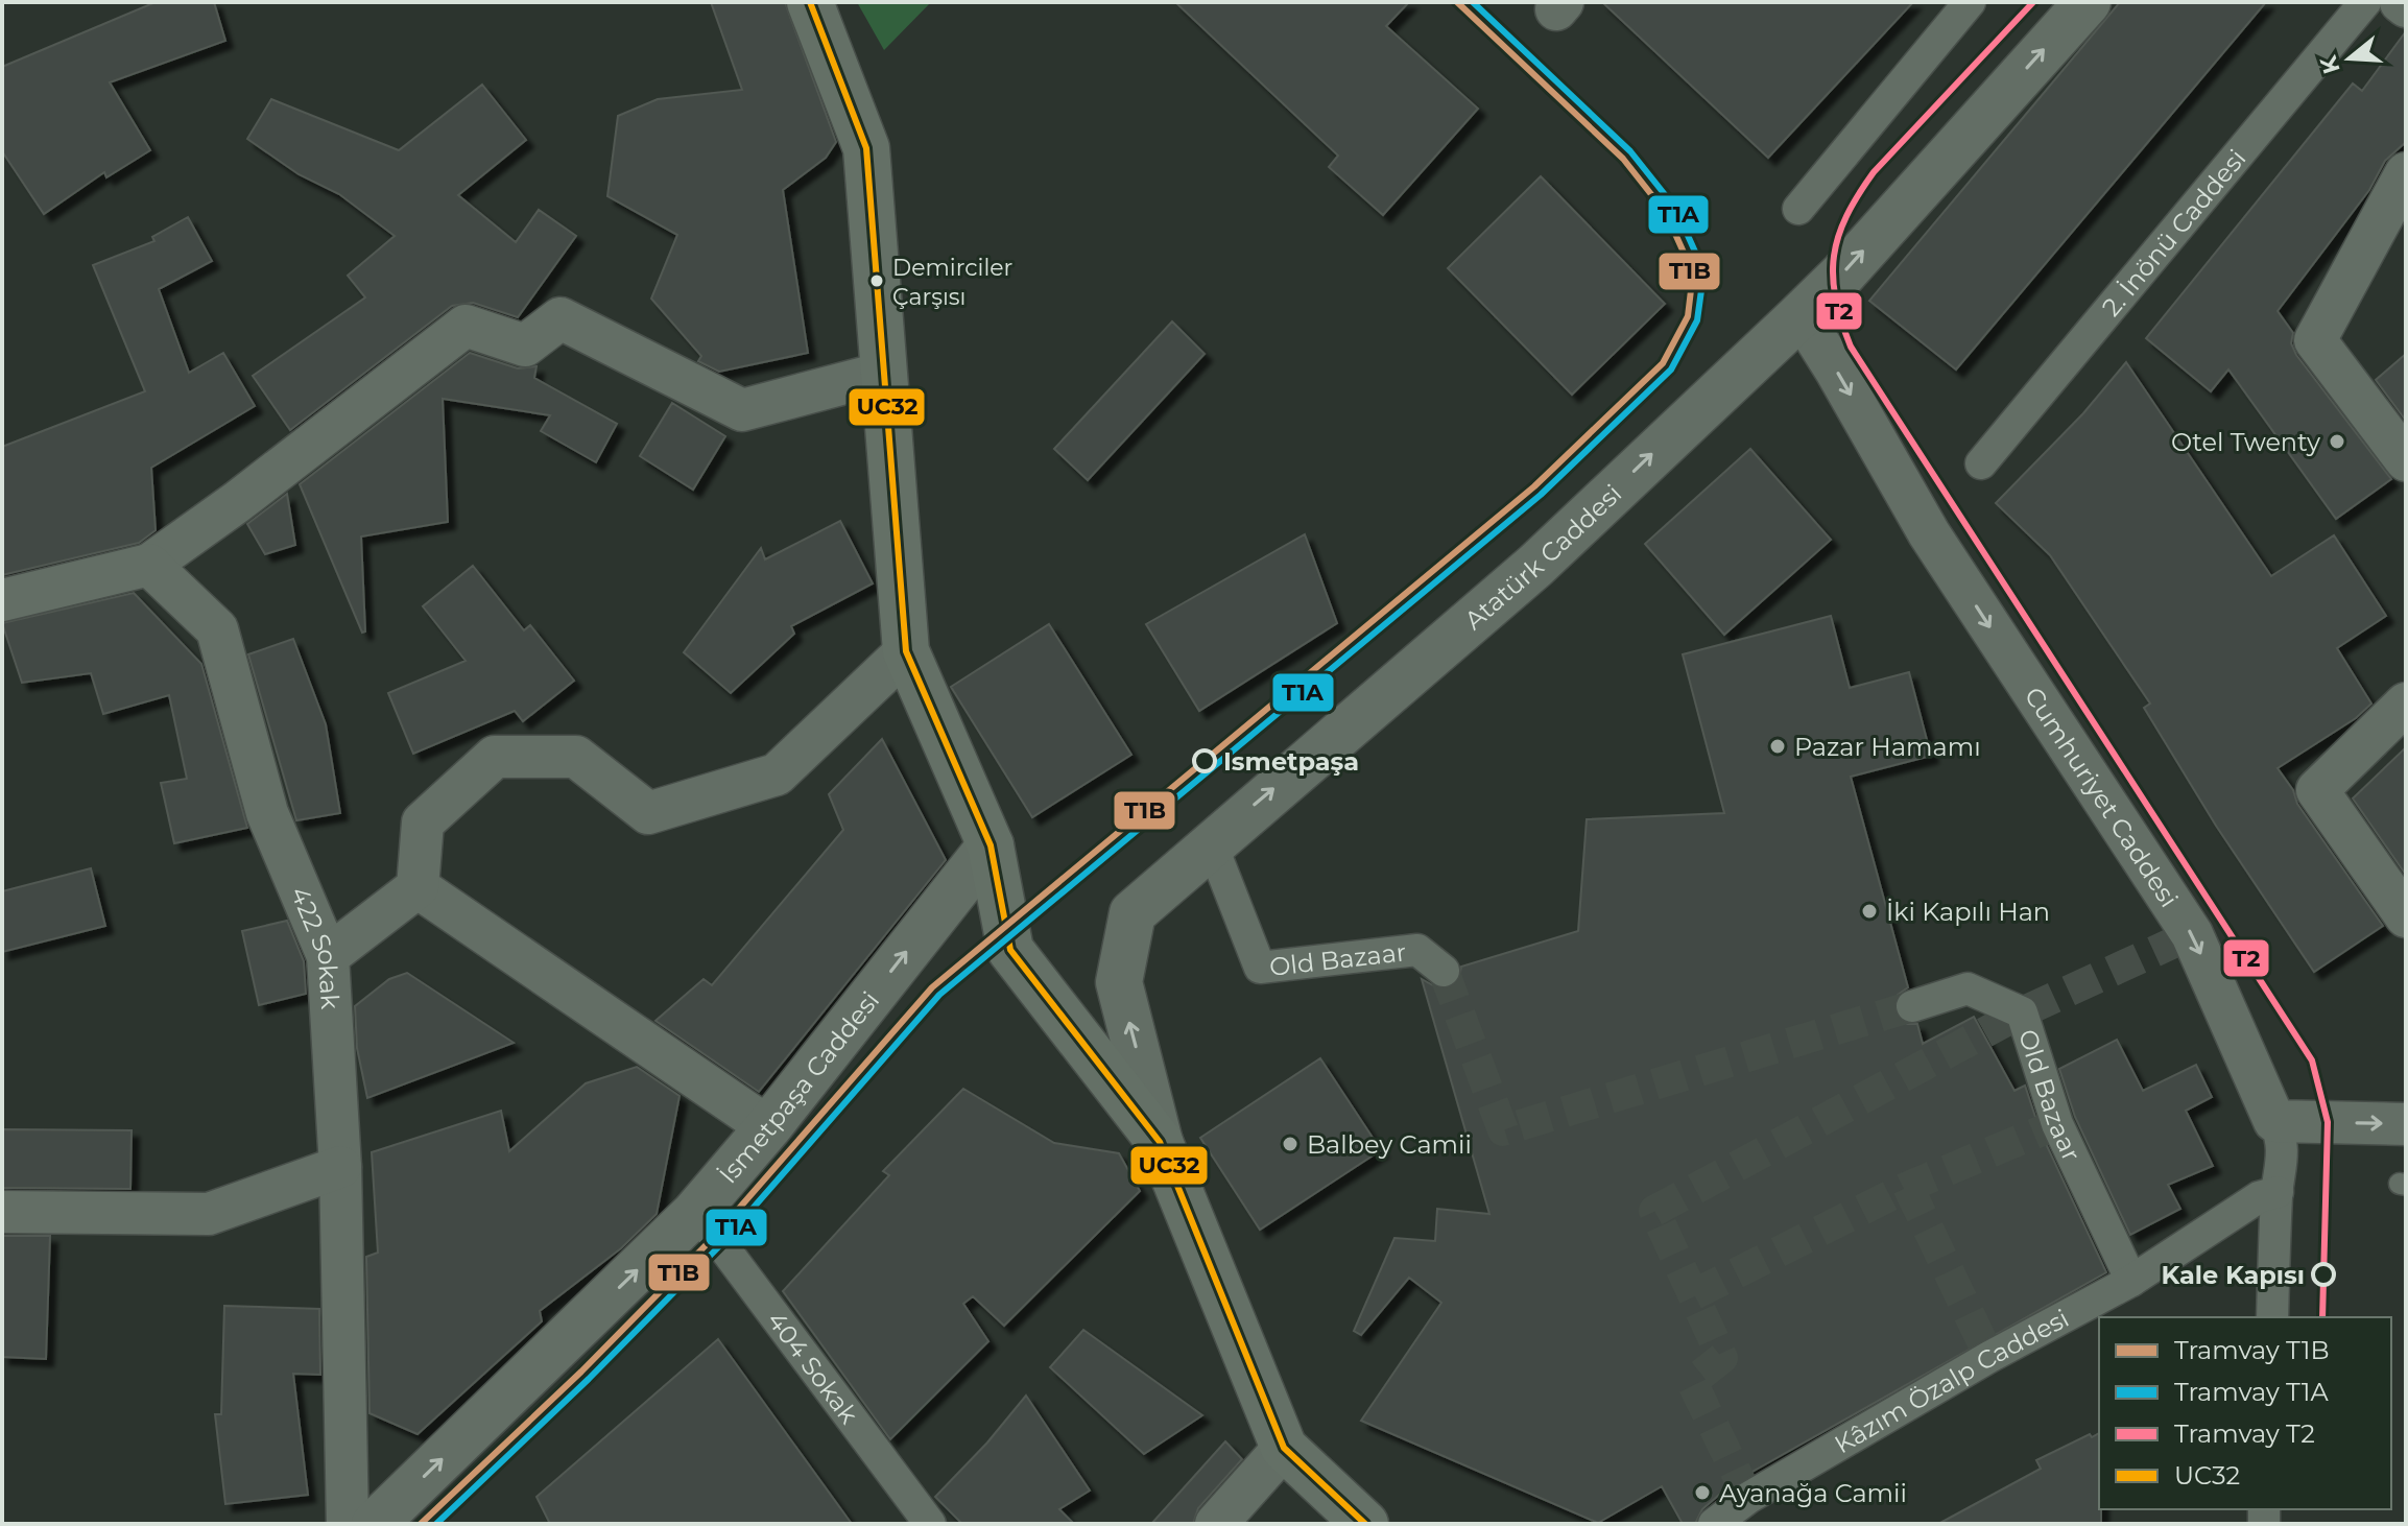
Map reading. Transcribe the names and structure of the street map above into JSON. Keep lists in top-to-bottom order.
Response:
{
  "streets": {
    "street": [
      "2. İnönü Caddesi",
      "Atatürk Caddesi",
      "Cumhuriyet Caddesi",
      "422 Sokak",
      "Old Bazaar",
      "İsmetpaşa Caddesi",
      "404 Sokak",
      "Kâzım Özalp Caddesi"
    ]
  },
  "crossings": [
    ["Atatürk Caddesi", "Cumhuriyet Caddesi"],
    ["Atatürk Caddesi", "Old Bazaar"],
    ["Cumhuriyet Caddesi", "Kâzım Özalp Caddesi"],
    ["Old Bazaar", "Kâzım Özalp Caddesi"],
    ["İsmetpaşa Caddesi", "404 Sokak"]
  ],
  "one_way": ["Atatürk Caddesi", "Cumhuriyet Caddesi", "İsmetpaşa Caddesi"],
  "places": [
    "Demirciler Çarşısı",
    "Otel Twenty",
    "Pazar Hamamı",
    "Ismetpaşa",
    "İki Kapılı Han",
    "Balbey Camii",
    "Kale Kapısı",
    "Ayanağa Camii"
  ],
  "lines": [
    "tram line T1B",
    "tram line T1A",
    "tram line T2",
    "transit line UC32"
  ],
  "legend": [
    "Tramvay T1B",
    "Tramvay T1A",
    "Tramvay T2",
    "UC32"
  ],
  "north": "left"
}
